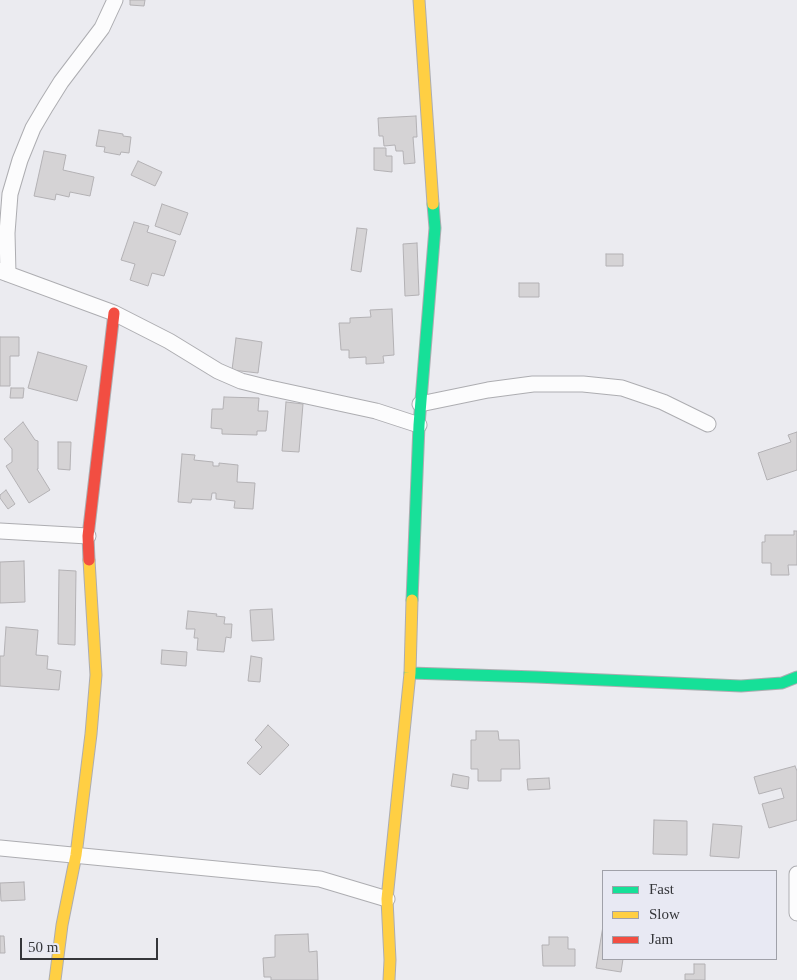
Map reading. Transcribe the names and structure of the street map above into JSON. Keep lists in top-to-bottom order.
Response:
{
  "legend": ["Fast", "Slow", "Jam"],
  "scale_bar": "50 m"
}
